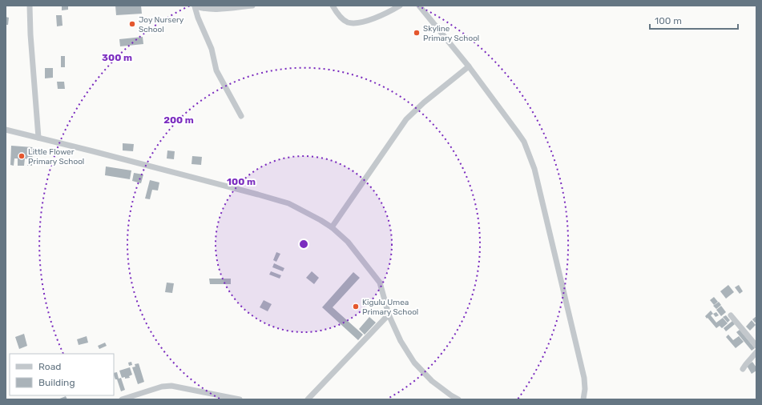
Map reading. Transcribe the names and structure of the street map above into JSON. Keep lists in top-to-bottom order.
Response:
{
  "places": [
    "Joy Nursery School",
    "Skyline Primary School",
    "Little Flower Primary School",
    "Kigulu Umea Primary School"
  ],
  "legend": ["Road", "Building"],
  "scale_bar": "100 m",
  "rings": ["300 m", "200 m", "100 m"]
}
